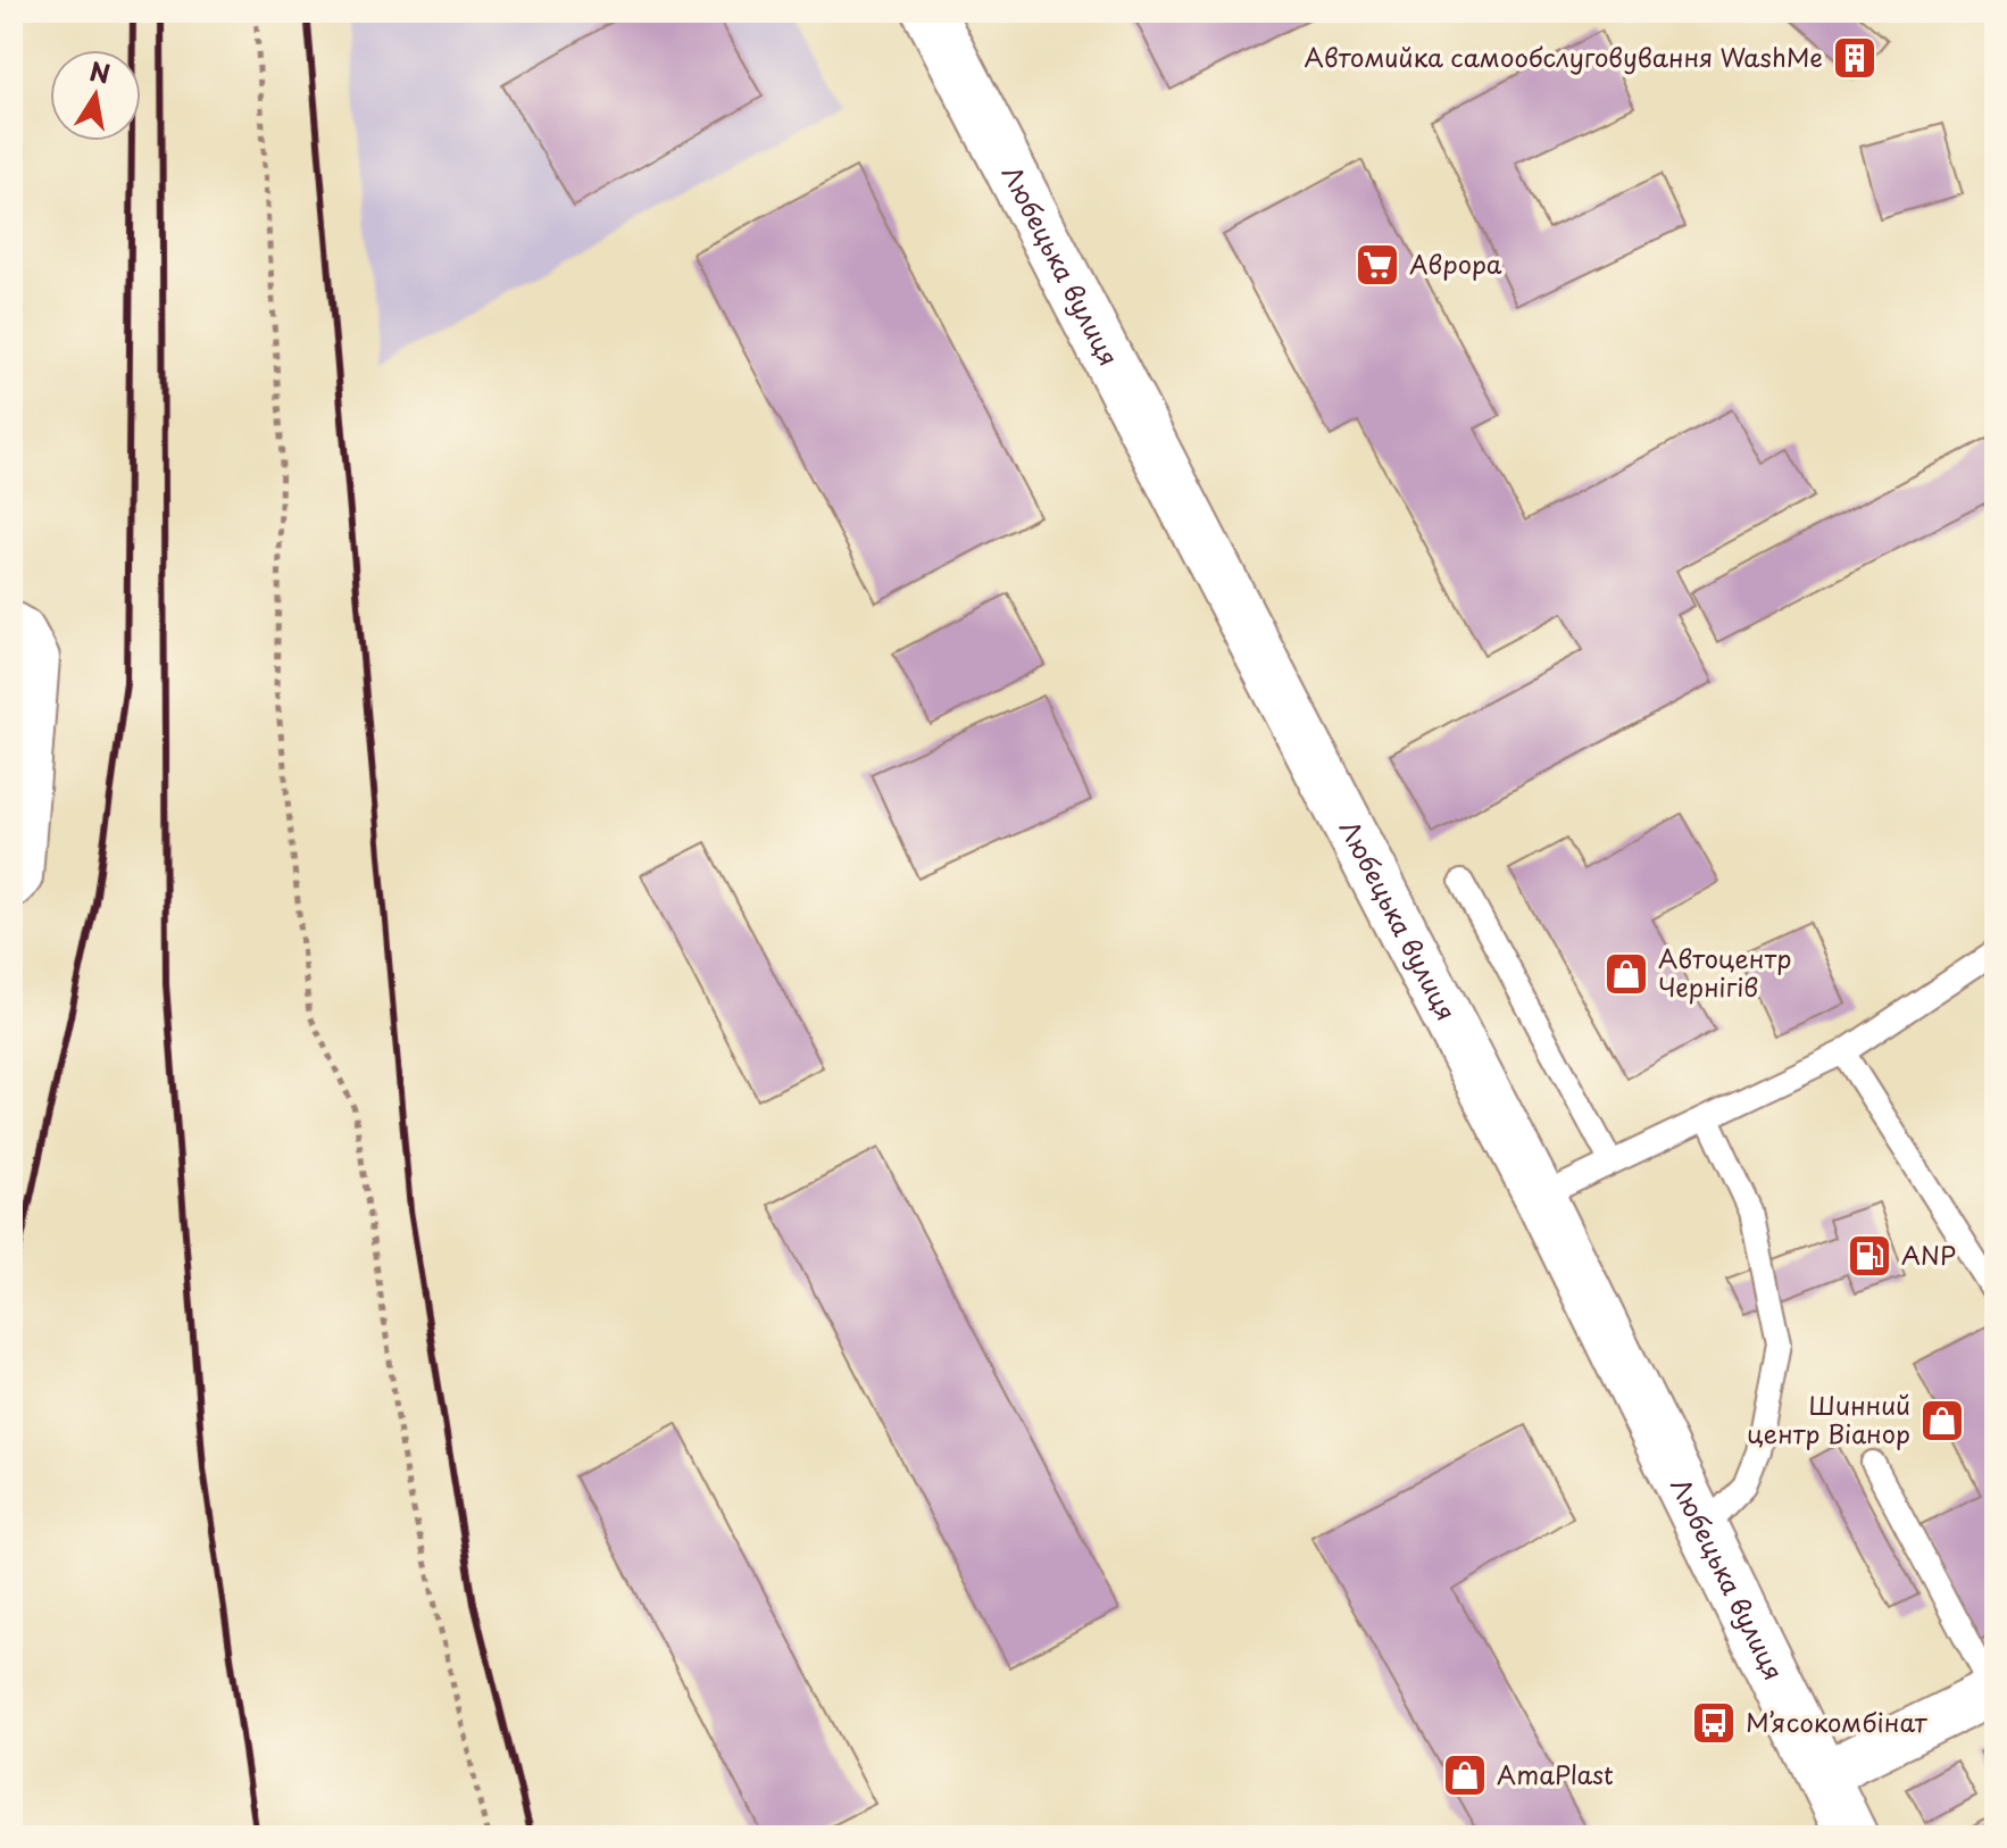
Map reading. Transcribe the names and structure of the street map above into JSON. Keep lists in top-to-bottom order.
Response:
{
  "streets": {
    "main road": ["Любецька вулиця"]
  },
  "places": {
    "building": ["Автомийка самообслуговування WashMe"],
    "supermarket": ["Аврора"],
    "shop": ["Автоцентр Чернігів", "Шинний центр Віанор", "AmaPlast"],
    "fuel station": ["ANP"],
    "bus stop": ["М’ясокомбінат"]
  },
  "north": "top"
}
